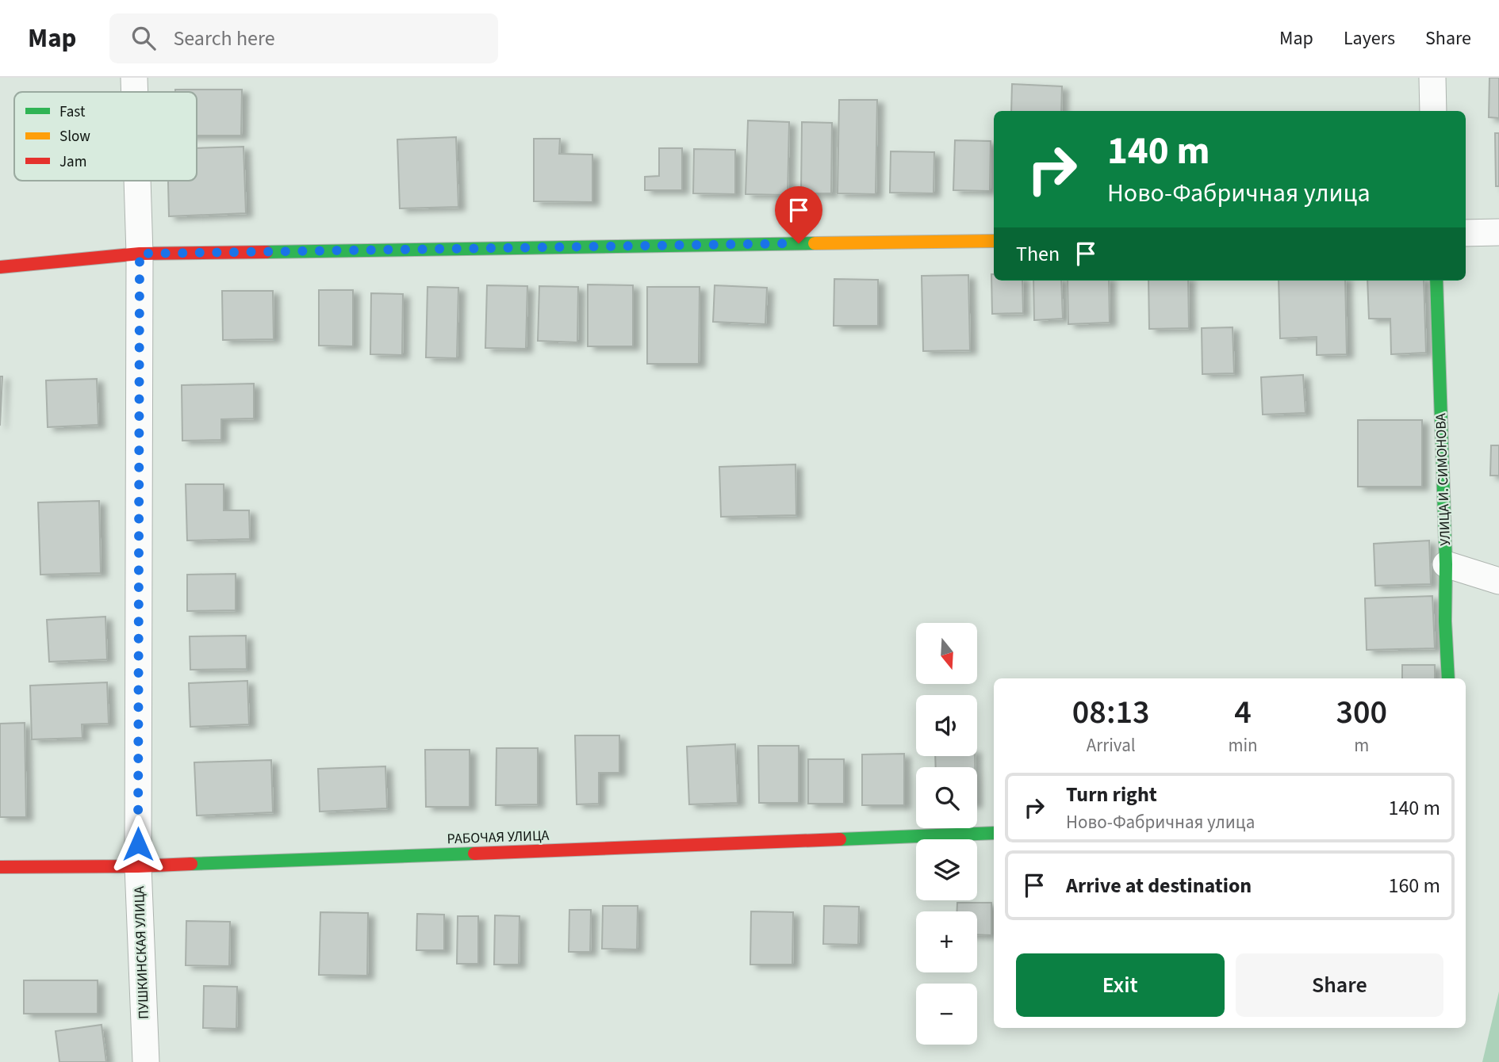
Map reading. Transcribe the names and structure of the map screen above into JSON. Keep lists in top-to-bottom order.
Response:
{
  "streets": {
    "street": ["УЛИЦА И. СИМОНОВА", "РАБОЧАЯ УЛИЦА", "ПУШКИНСКАЯ УЛИЦА"]
  },
  "crossings": [
    ["РАБОЧАЯ УЛИЦА", "ПУШКИНСКАЯ УЛИЦА"]
  ],
  "legend": ["Fast", "Slow", "Jam"],
  "north": "bottom",
  "page": {
    "header": "Map",
    "search": "Search here",
    "nav": ["Map", "Layers", "Share"],
    "turn": ["140 m", "Ново-Фабричная улица"],
    "then": "Then",
    "map_buttons": ["+", "−"],
    "eta": [
      "08:13",
      "Arrival",
      "4",
      "min",
      "300",
      "m"
    ],
    "list": [
      {
        "name": "Turn right",
        "note": "Ново-Фабричная улица",
        "value": "140 m"
      },
      {
        "name": "Arrive at destination",
        "value": "160 m"
      }
    ],
    "buttons": ["Exit", "Share"]
  }
}
